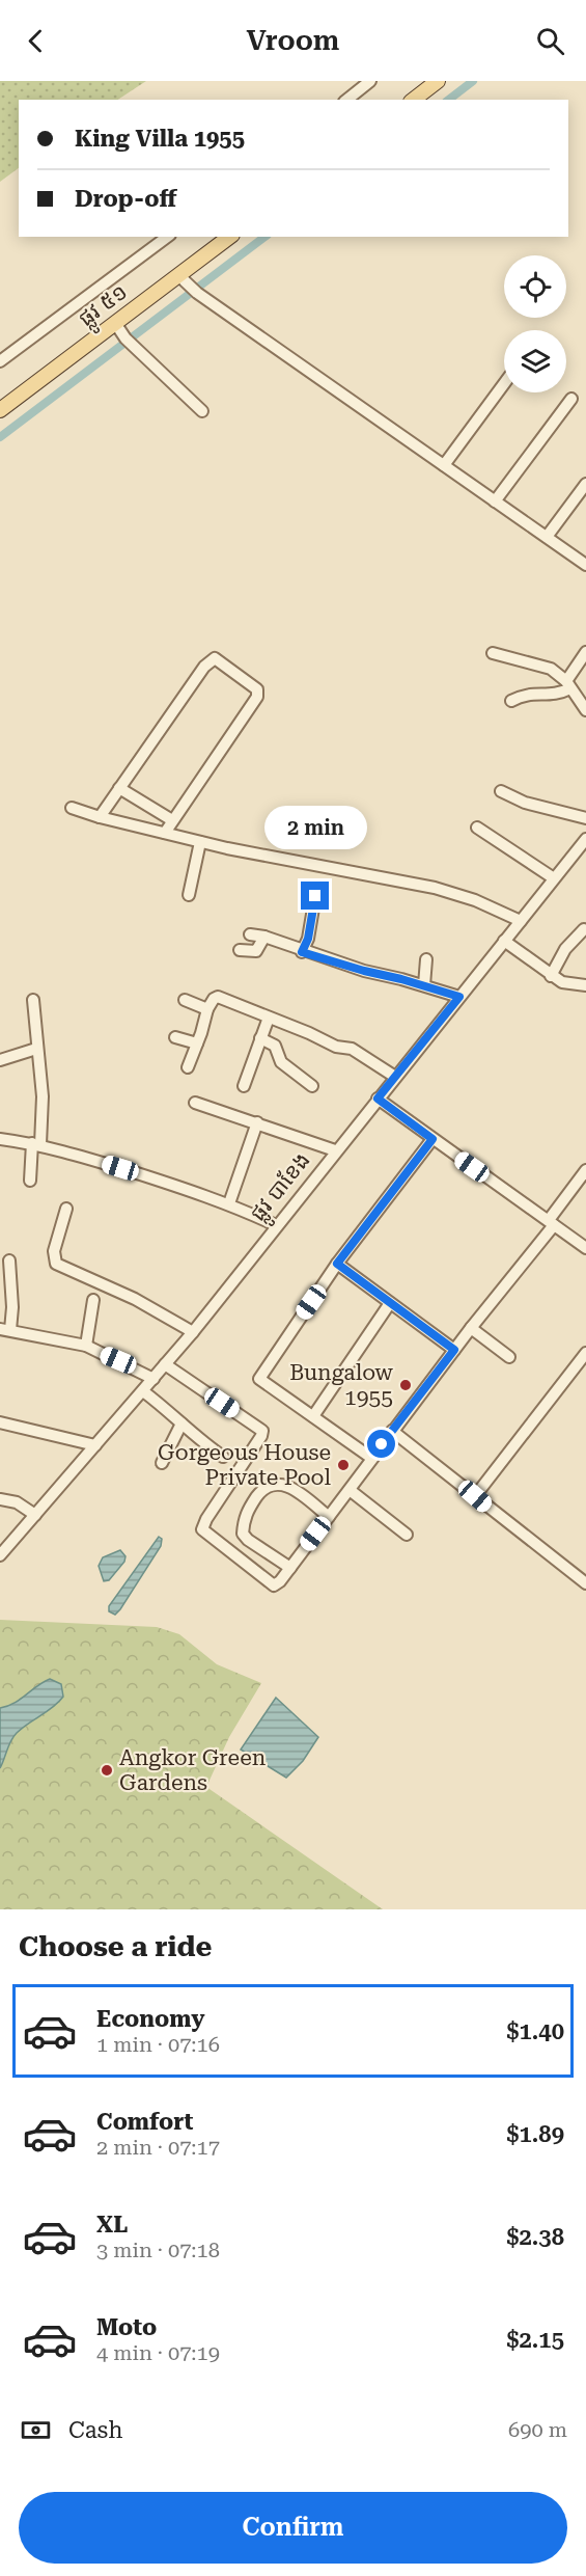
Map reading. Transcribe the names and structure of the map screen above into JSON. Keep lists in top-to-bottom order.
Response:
{
  "streets": {
    "main road": ["ផ្លូវ ៥១"],
    "street": ["ផ្លូវ បាខែង"]
  },
  "places": ["Bungalow 1955", "Gorgeous House Private Pool", "Angkor Green Gardens"],
  "page": {
    "header": "Vroom",
    "banner": ["King Villa 1955", "Drop-off"],
    "bubble": "2 min",
    "heading": "Choose a ride",
    "list": [
      {
        "name": "Economy",
        "note": "1 min · 07:16",
        "value": "$1.40"
      },
      {
        "name": "Comfort",
        "note": "2 min · 07:17",
        "value": "$1.89"
      },
      {
        "name": "XL",
        "note": "3 min · 07:18",
        "value": "$2.38"
      },
      {
        "name": "Moto",
        "note": "4 min · 07:19",
        "value": "$2.15"
      }
    ],
    "pay": ["Cash", "690 m"],
    "buttons": "Confirm"
  }
}
